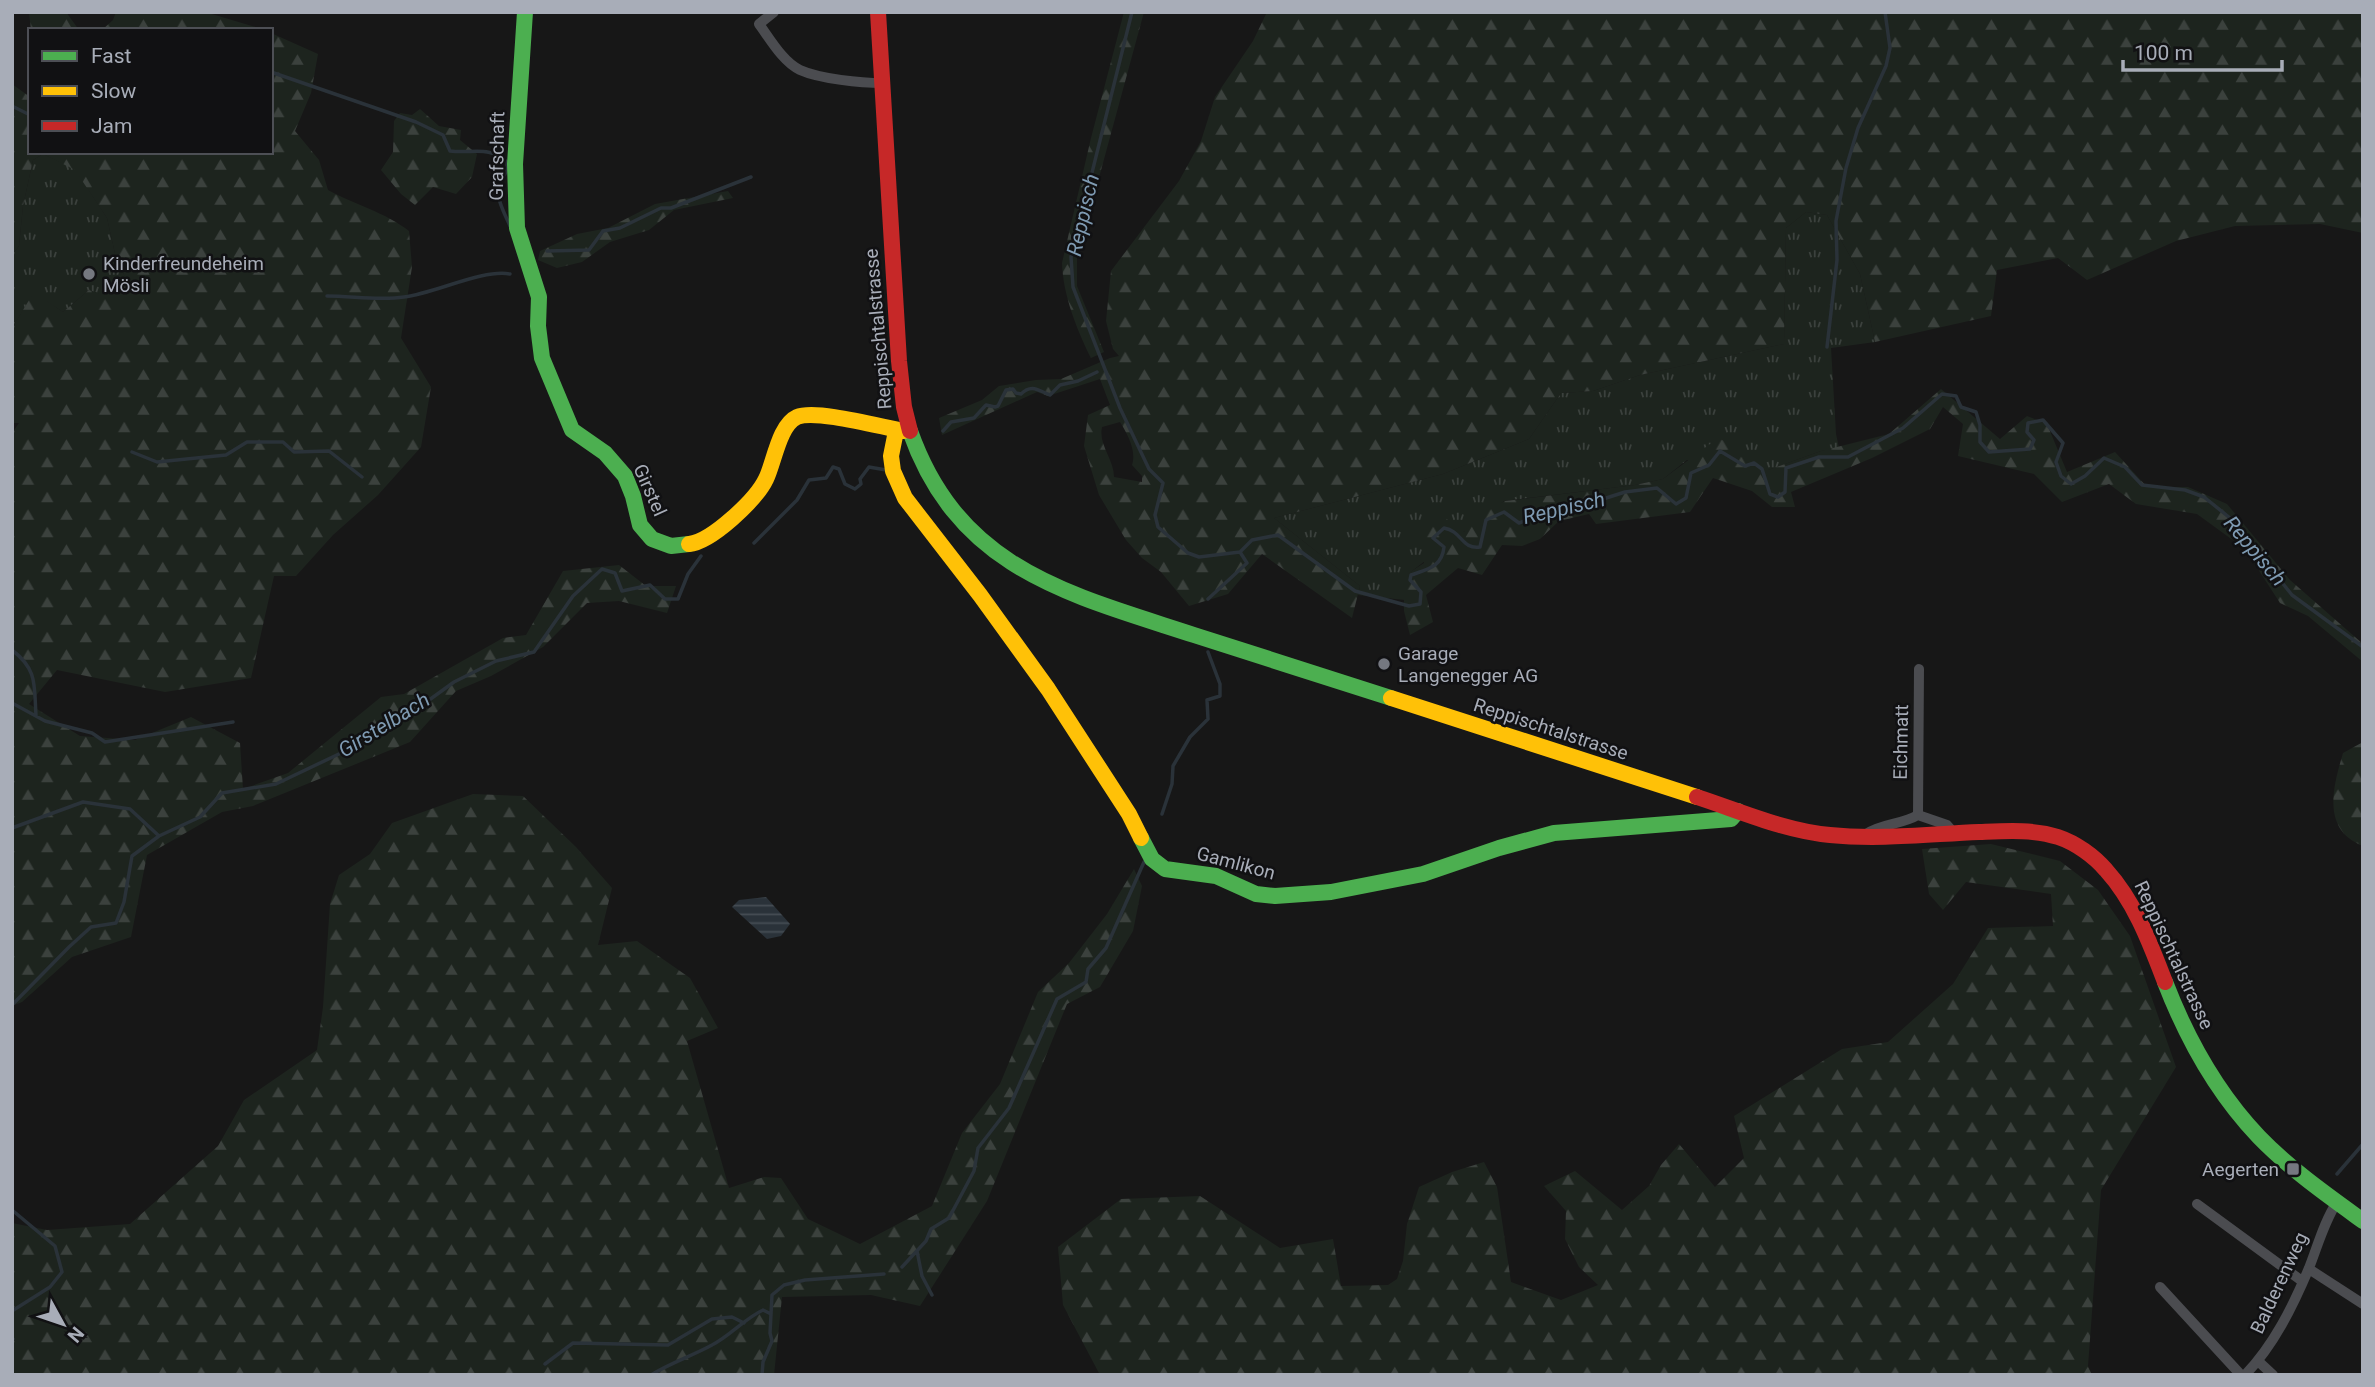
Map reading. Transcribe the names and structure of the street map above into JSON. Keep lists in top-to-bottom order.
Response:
{
  "streets": {
    "main road": [
      "Grafschaft",
      "Reppischtalstrasse",
      "Girstel",
      "Gamlikon"
    ],
    "street": ["Eichmatt", "Balderenweg"]
  },
  "crossings": [
    ["Grafschaft", "Girstel"],
    ["Reppischtalstrasse", "Girstel"],
    ["Reppischtalstrasse", "Gamlikon"],
    ["Reppischtalstrasse", "Balderenweg"],
    ["Girstel", "Gamlikon"]
  ],
  "water": ["Reppisch", "Girstelbach"],
  "places": {
    "other": ["Kinderfreundeheim Mösli", "Garage Langenegger AG"],
    "transit": ["Aegerten"]
  },
  "legend": ["Fast", "Slow", "Jam"],
  "scale_bar": "100 m",
  "north": "bottom right"
}
